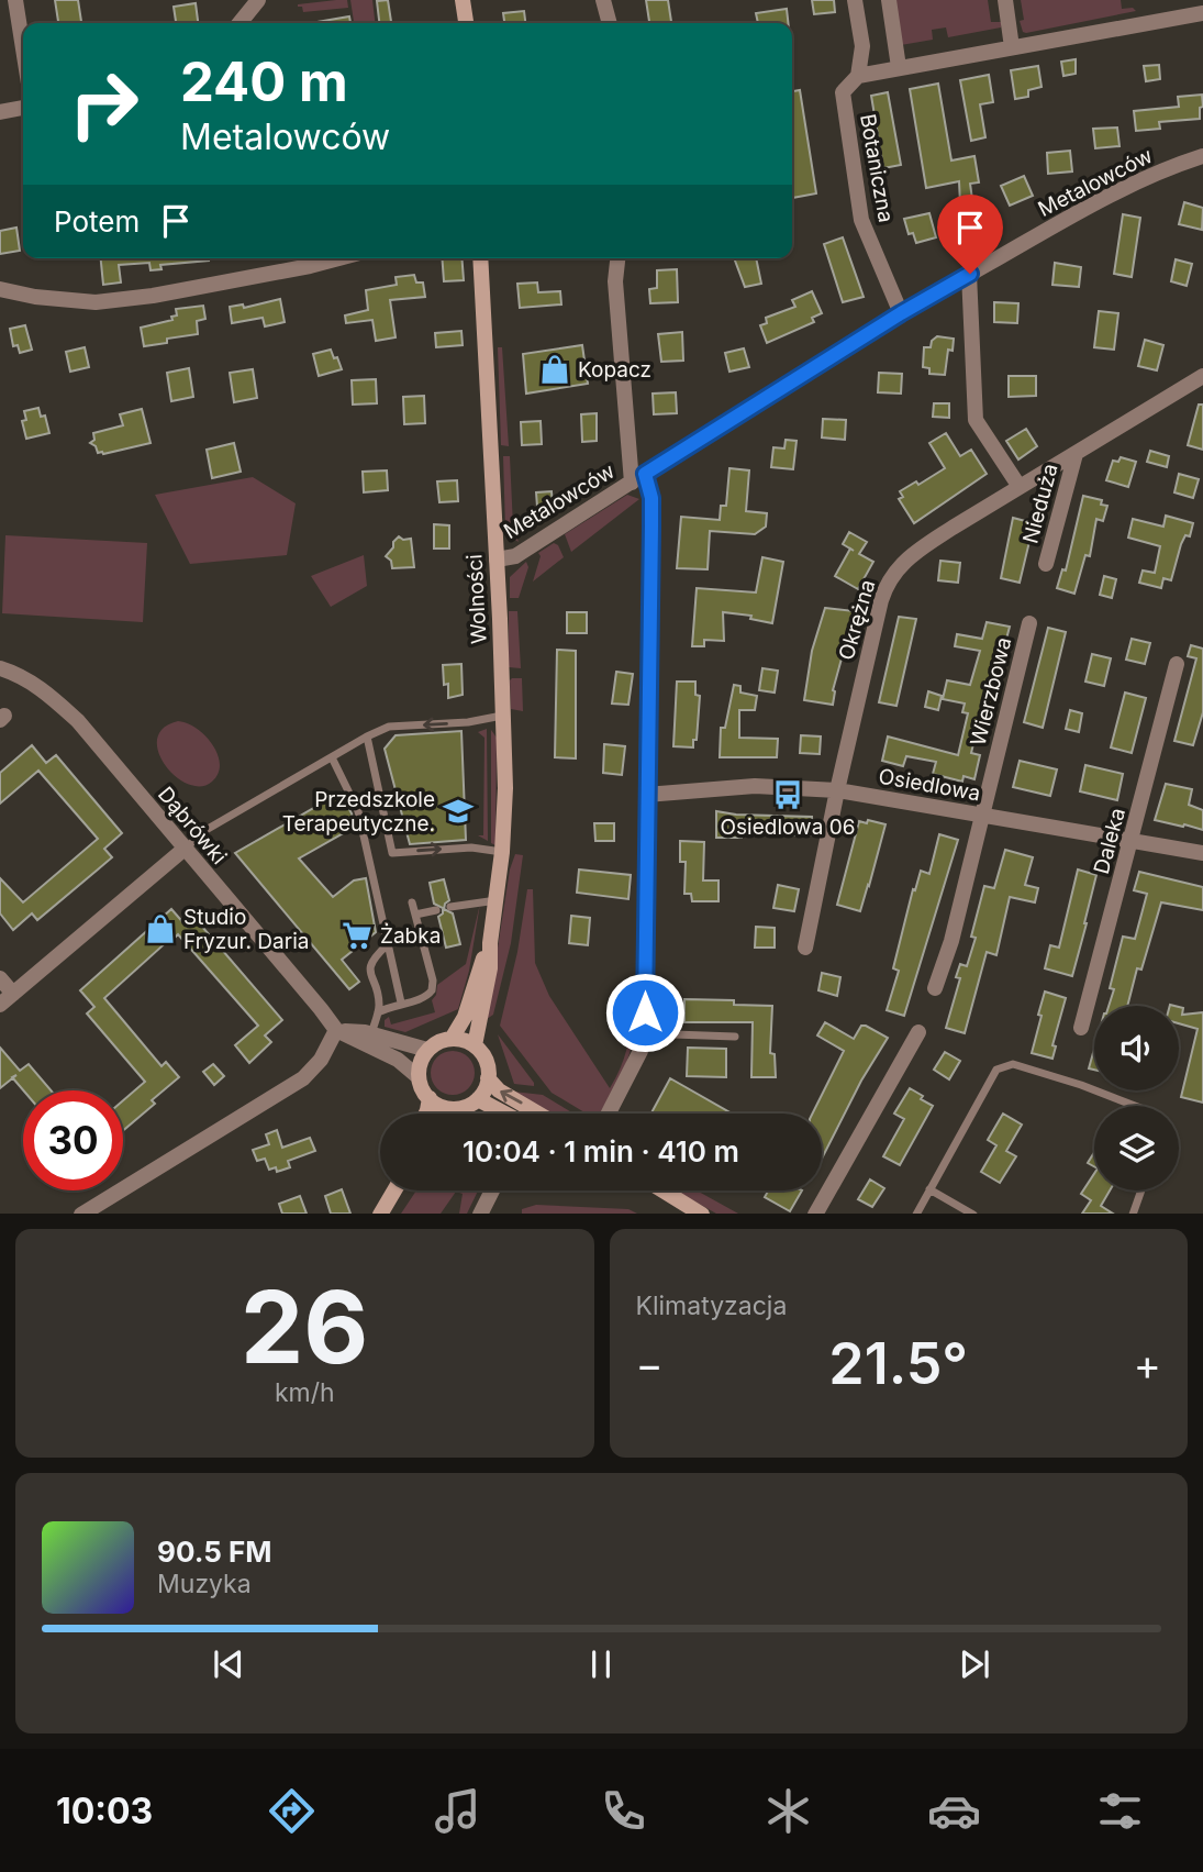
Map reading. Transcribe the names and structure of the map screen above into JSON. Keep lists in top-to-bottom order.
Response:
{
  "streets": {
    "main road": ["Wolności"],
    "street": [
      "Botaniczna",
      "Metalowców",
      "Nieduża",
      "Okrężna",
      "Wierzbowa",
      "Osiedlowa",
      "Dąbrówki",
      "Daleka"
    ]
  },
  "crossings": [
    ["Botaniczna", "Metalowców"],
    ["Metalowców", "Wolności"],
    ["Nieduża", "Okrężna"],
    ["Wolności", "Dąbrówki"],
    ["Okrężna", "Osiedlowa"],
    ["Wierzbowa", "Osiedlowa"],
    ["Osiedlowa", "Daleka"]
  ],
  "places": {
    "shop": ["Kopacz", "Studio Fryzur. Daria"],
    "bus stop": ["Osiedlowa 06"],
    "school or university": ["Przedszkole Terapeutyczne."],
    "supermarket": ["Żabka"]
  },
  "page": {
    "turn": ["240 m", "Metalowców"],
    "then": "Potem",
    "limit": "30",
    "trip": "10:04 · 1 min · 410 m",
    "tile": [
      ["26", "km/h"],
      "Klimatyzacja"
    ],
    "heat": ["−", "21.5°", "+"],
    "song": ["90.5 FM", "Muzyka"],
    "tabs": "10:03"
  }
}
